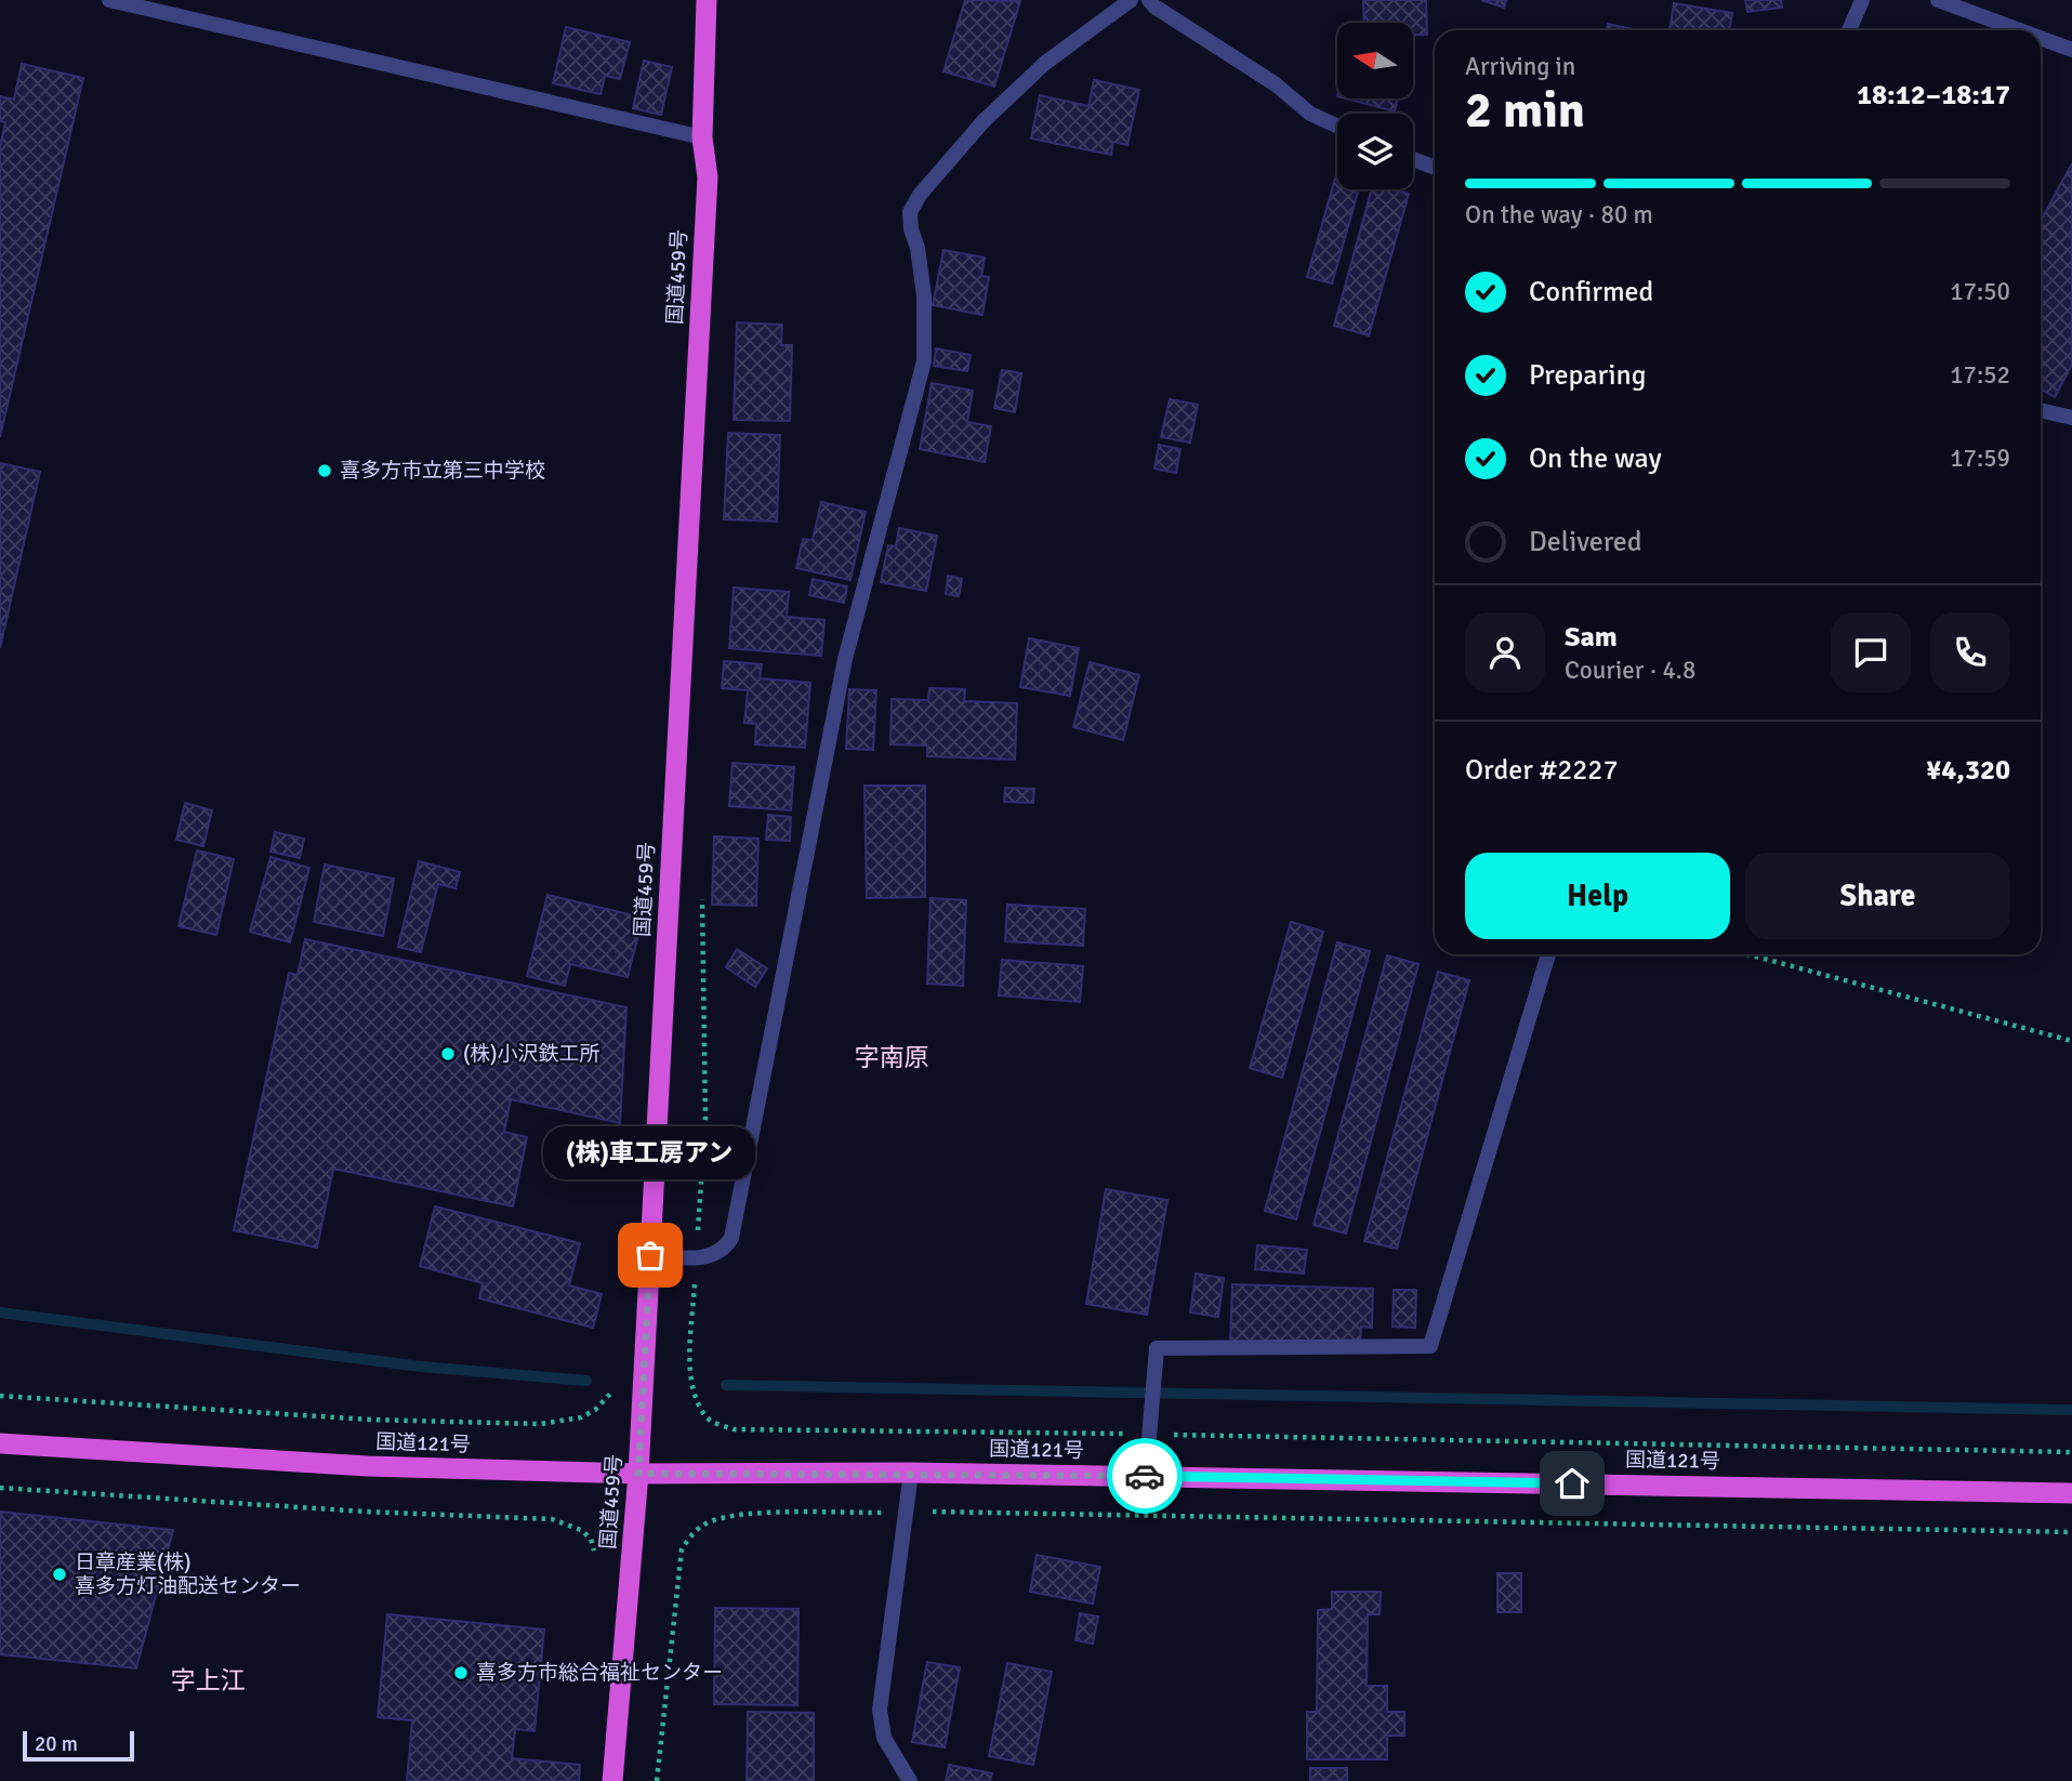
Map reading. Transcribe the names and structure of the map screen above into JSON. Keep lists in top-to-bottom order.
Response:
{
  "streets": {
    "highway": ["国道459号", "国道121号"]
  },
  "crossings": [
    ["国道459号", "国道121号"]
  ],
  "districts": ["字南原", "字上江"],
  "places": [
    "喜多方市立第三中学校",
    "(株)小沢鉄工所",
    "(株)車工房アン",
    "日章産業(株) 喜多方灯油配送センター",
    "喜多方市総合福祉センター"
  ],
  "scale_bar": "20 m",
  "north": "left",
  "page": {
    "heading": ["2 min", "Arriving in", "18:12–18:17"],
    "panel": [
      "Sam",
      "Courier · 4.8",
      "Order #2227",
      "¥4,320"
    ],
    "bar": "On the way · 80 m",
    "list": [
      ["Confirmed", "17:50"],
      ["Preparing", "17:52"],
      ["On the way", "17:59"],
      "Delivered"
    ],
    "buttons": ["Help", "Share"],
    "bubble": "(株)車工房アン",
    "scale": "20 m"
  }
}
